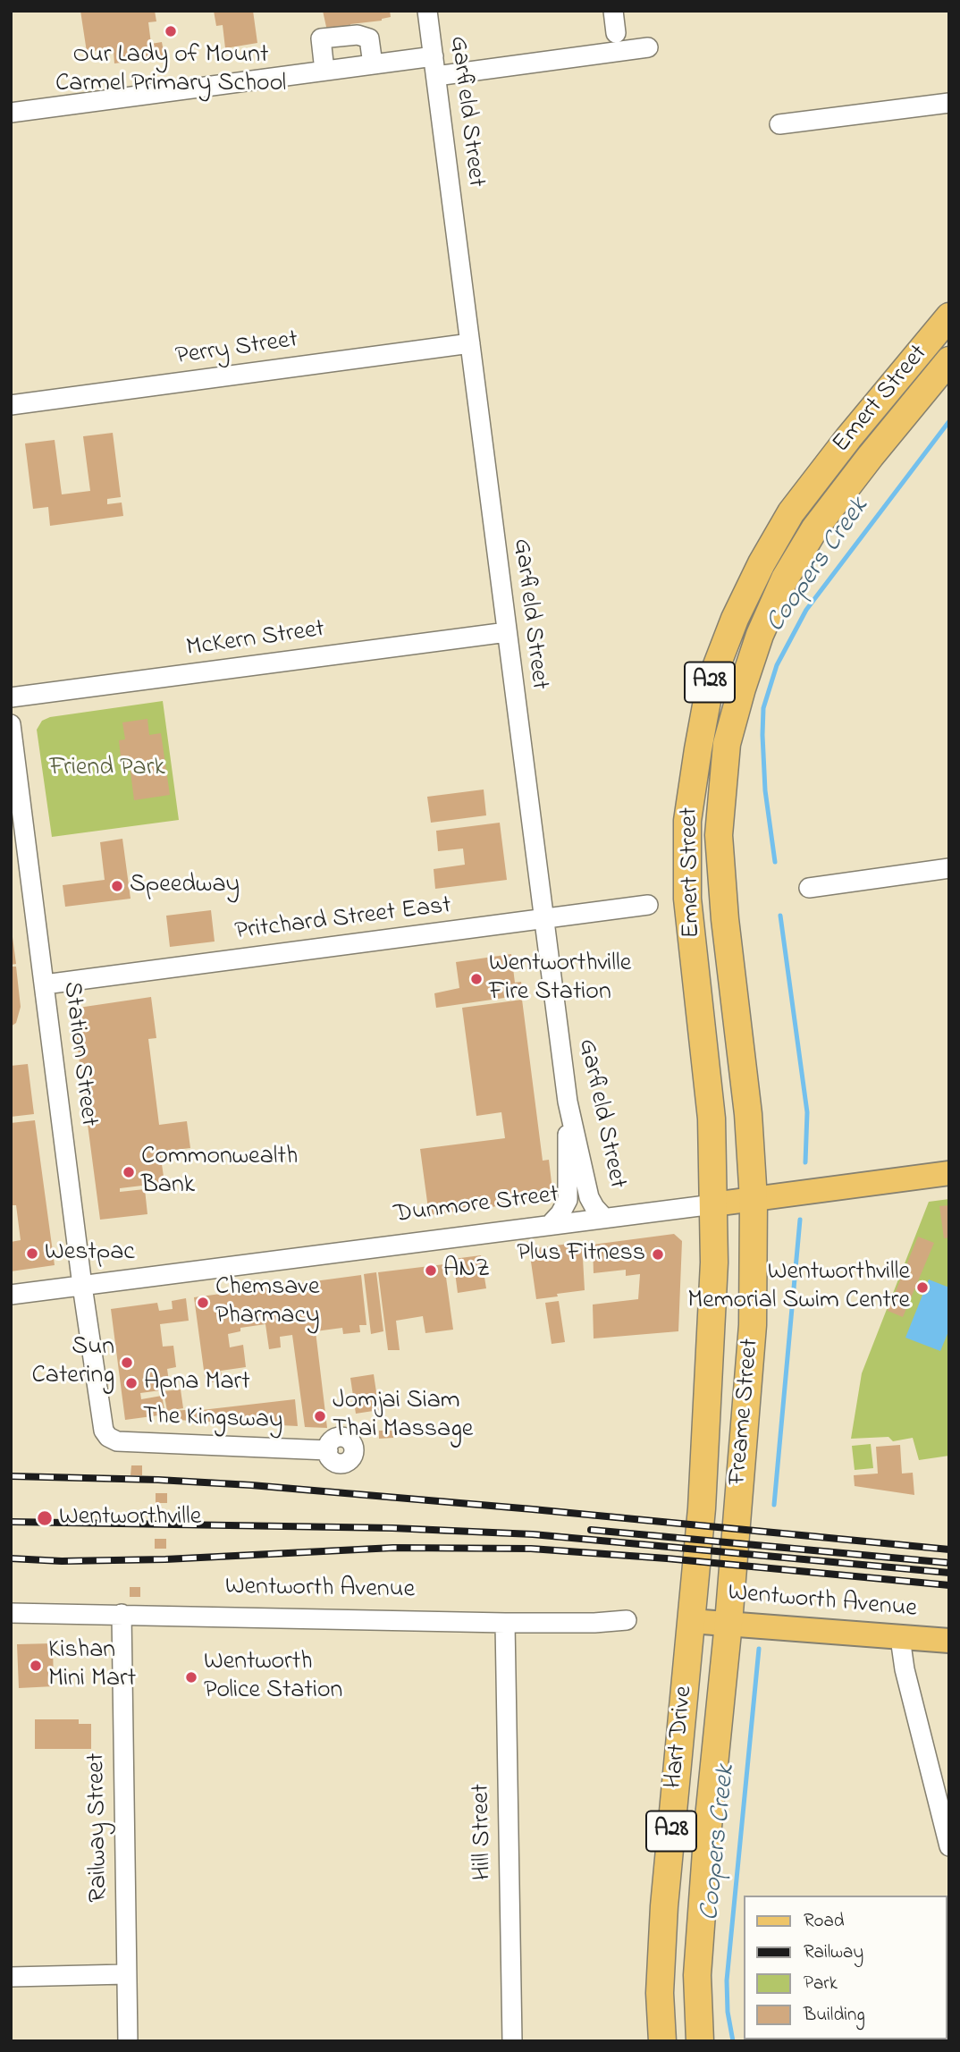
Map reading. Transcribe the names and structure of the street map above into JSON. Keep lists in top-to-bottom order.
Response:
{
  "streets": {
    "highway": [
      "Emert Street",
      "A28",
      "Freame Street",
      "Hart Drive"
    ],
    "main road": ["Dunmore Street", "Wentworth Avenue"],
    "street": [
      "Garfield Street",
      "Perry Street",
      "McKern Street",
      "Pritchard Street East",
      "Station Street",
      "The Kingsway",
      "Railway Street",
      "Hill Street"
    ]
  },
  "crossings": [
    ["Garfield Street", "Perry Street"],
    ["Garfield Street", "McKern Street"],
    ["Garfield Street", "Pritchard Street East"],
    ["Garfield Street", "Dunmore Street"],
    ["Emert Street", "Dunmore Street"],
    ["Emert Street", "Freame Street"],
    ["Pritchard Street East", "Station Street"],
    ["Station Street", "Dunmore Street"],
    ["Station Street", "The Kingsway"],
    ["Dunmore Street", "Freame Street"],
    ["Freame Street", "Wentworth Avenue"],
    ["Freame Street", "Hart Drive"],
    ["Wentworth Avenue", "Hart Drive"],
    ["Wentworth Avenue", "Railway Street"],
    ["Wentworth Avenue", "Hill Street"]
  ],
  "water": ["Coopers Creek"],
  "parks": ["Friend Park"],
  "places": [
    "Our Lady of Mount Carmel Primary School",
    "Speedway",
    "Wentworthville Fire Station",
    "Commonwealth Bank",
    "Westpac",
    "Plus Fitness",
    "ANZ",
    "Wentworthville Memorial Swim Centre",
    "Chemsave Pharmacy",
    "Sun Catering",
    "Apna Mart",
    "Jomjai Siam Thai Massage",
    "Wentworthville",
    "Kishan Mini Mart",
    "Wentworth Police Station"
  ],
  "legend": [
    "Road",
    "Railway",
    "Park",
    "Building"
  ]
}
